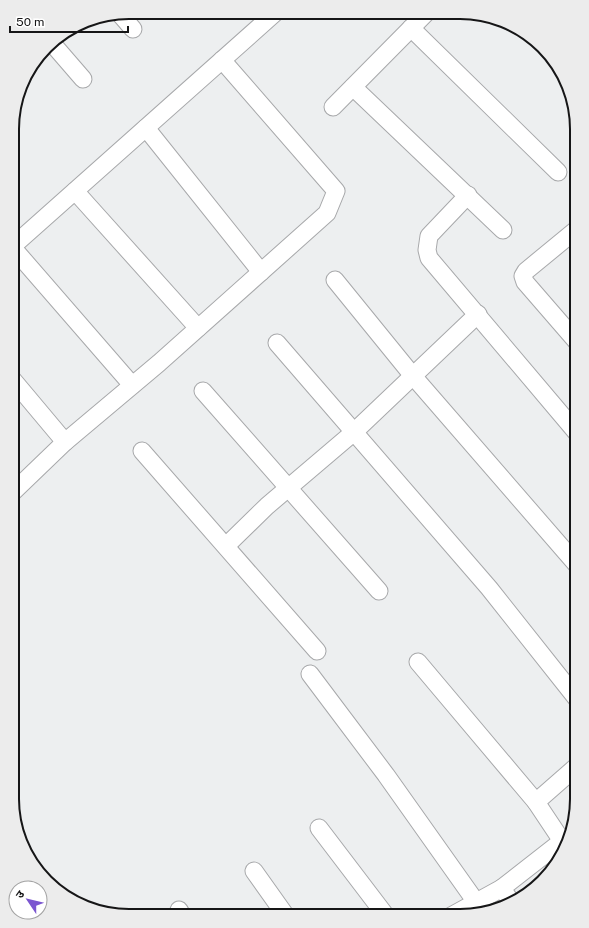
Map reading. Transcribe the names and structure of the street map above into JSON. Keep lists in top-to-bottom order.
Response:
{
  "scale_bar": "50 m",
  "north": "top left"
}
